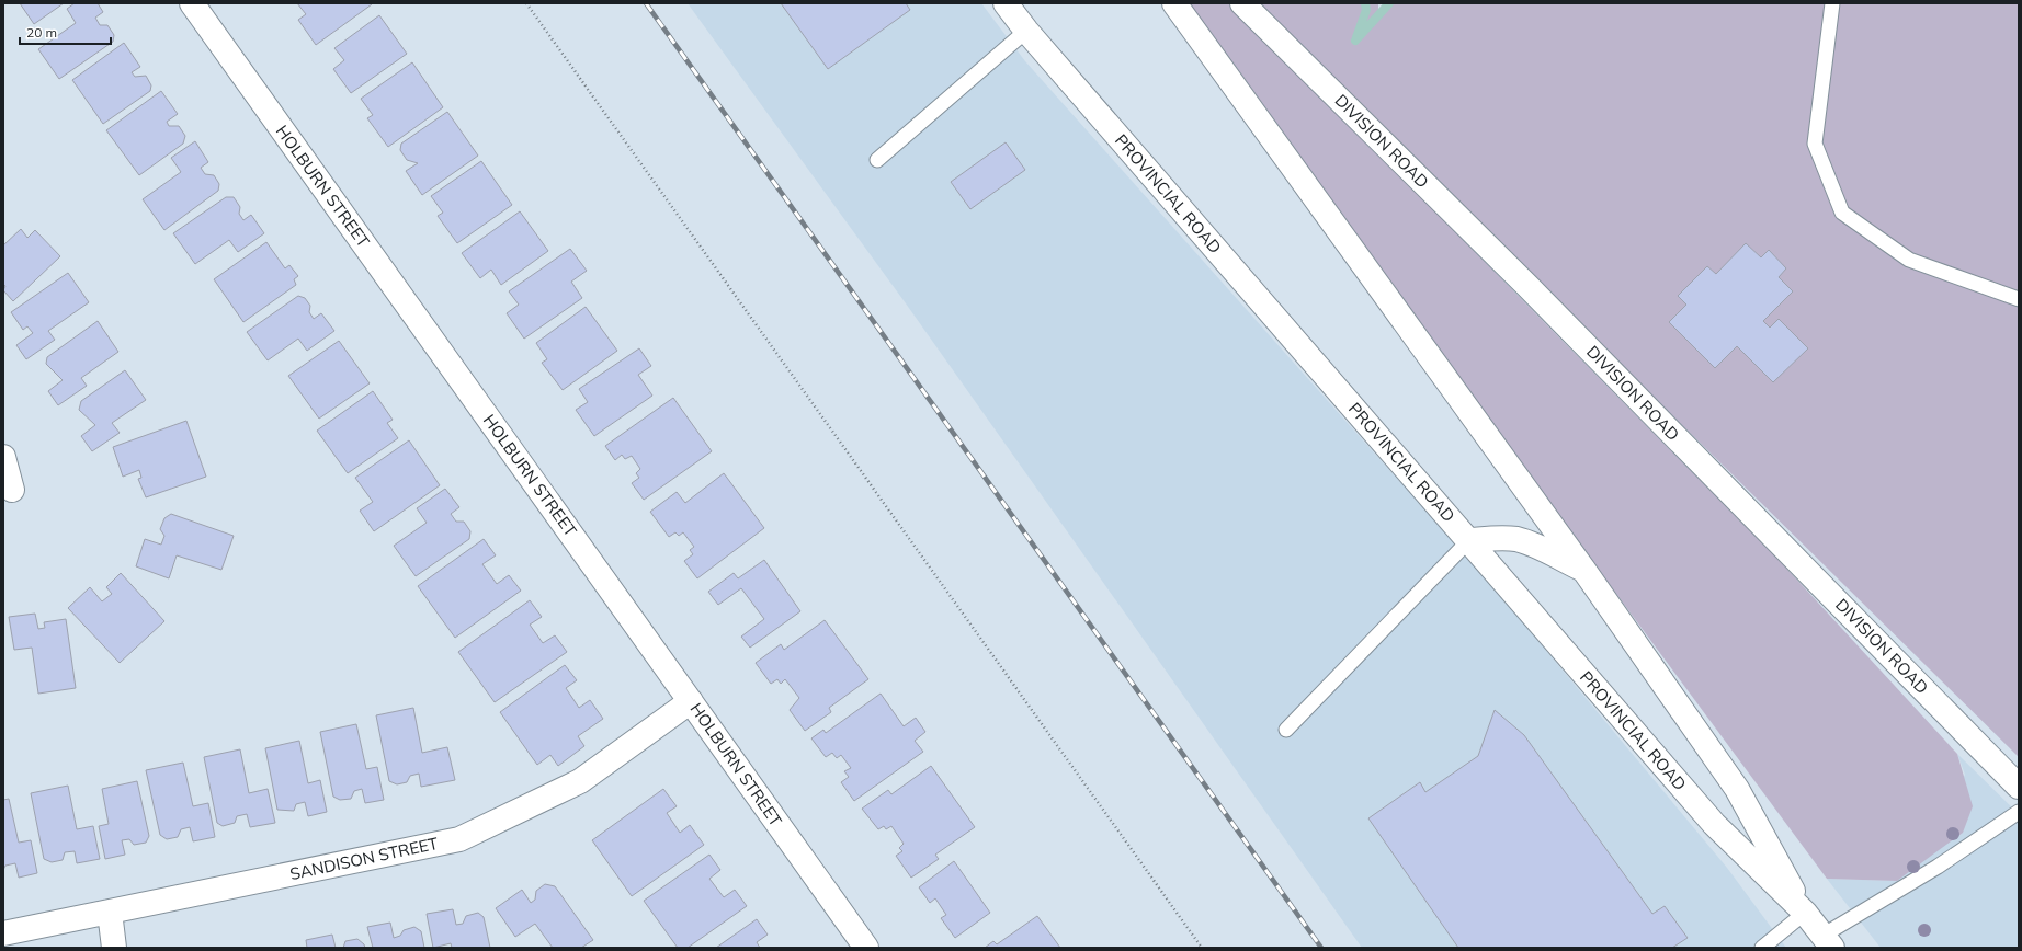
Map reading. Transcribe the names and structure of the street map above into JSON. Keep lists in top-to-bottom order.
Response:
{
  "streets": {
    "main road": [
      "DIVISION ROAD",
      "HOLBURN STREET",
      "PROVINCIAL ROAD",
      "SANDISON STREET"
    ]
  },
  "crossings": [
    ["HOLBURN STREET", "SANDISON STREET"]
  ],
  "scale_bar": "20 m"
}
